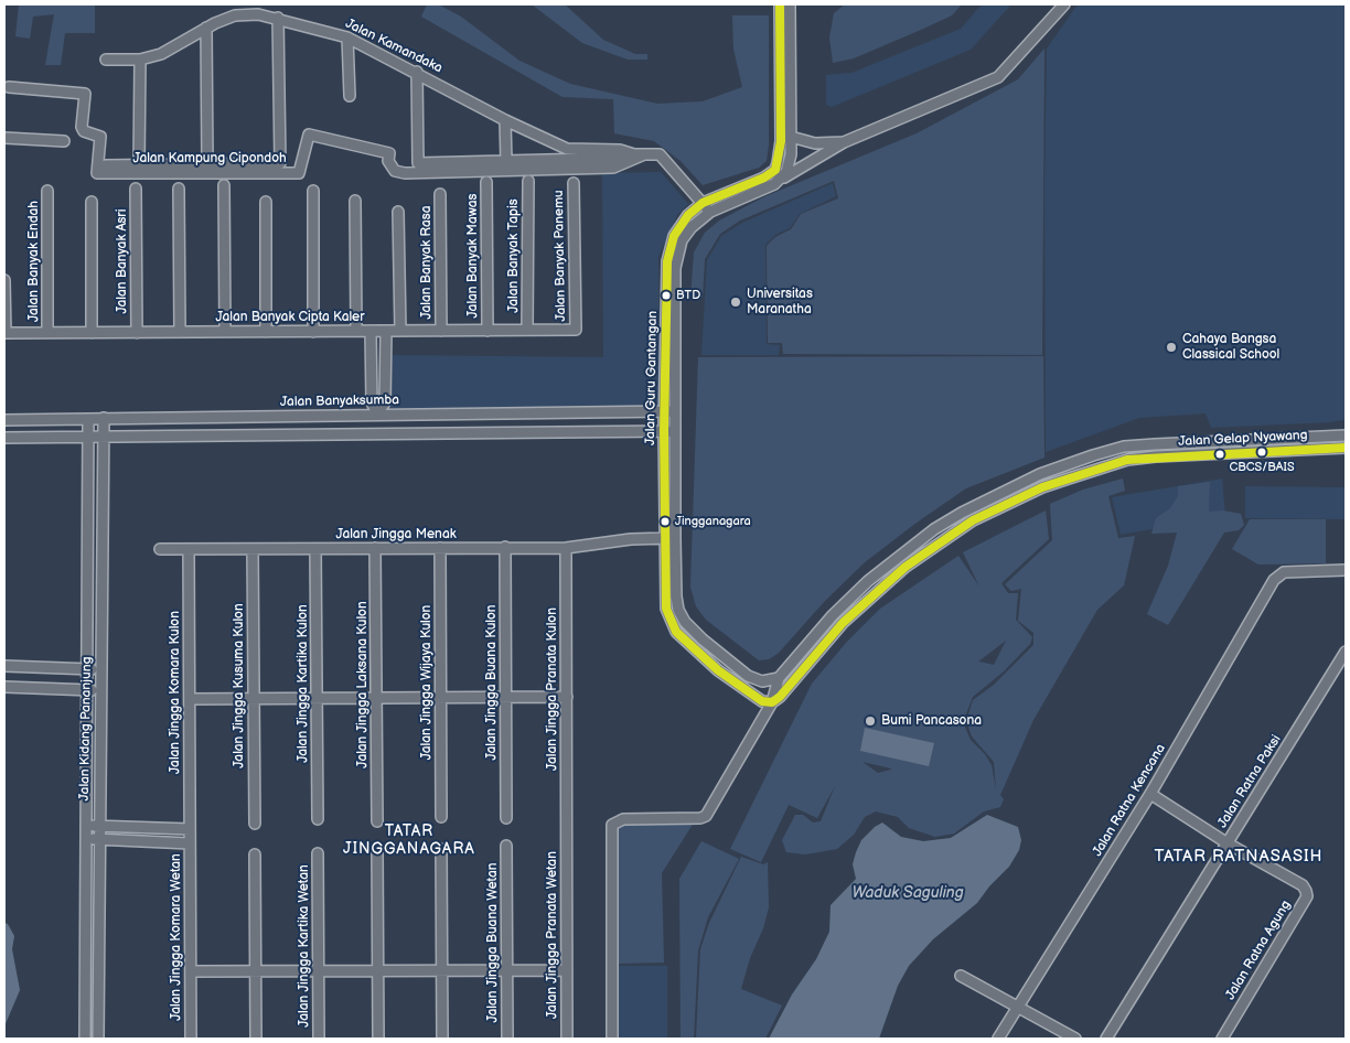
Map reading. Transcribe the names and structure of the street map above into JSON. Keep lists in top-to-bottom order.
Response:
{
  "streets": {
    "street": [
      "Jalan Kamandaka",
      "Jalan Kampung Cipondoh",
      "Jalan Banyak Mawas",
      "Jalan Banyak Tapis",
      "Jalan Banyak Panemu",
      "Jalan Banyak Endah",
      "Jalan Banyak Asri",
      "Jalan Banyak Rasa",
      "Jalan Banyak Cipta Kaler",
      "Jalan Guru Gantangan",
      "Jalan Banyaksumba",
      "Jalan Gelap Nyawang",
      "Jalan Jingga Menak",
      "Jalan Jingga Wijaya Kulon",
      "Jalan Jingga Buana Kulon",
      "Jalan Jingga Kartika Kulon",
      "Jalan Jingga Laksana Kulon",
      "Jalan Jingga Kusuma Kulon",
      "Jalan Jingga Pranata Kulon",
      "Jalan Jingga Komara Kulon",
      "Jalan Kidang Pananjung",
      "Jalan Ratna Paksi",
      "Jalan Ratna Kencana",
      "Jalan Jingga Pranata Wetan",
      "Jalan Jingga Komara Wetan",
      "Jalan Jingga Buana Wetan",
      "Jalan Jingga Kartika Wetan",
      "Jalan Ratna Agung"
    ]
  },
  "crossings": [
    ["Jalan Kamandaka", "Jalan Kampung Cipondoh"],
    ["Jalan Kamandaka", "Jalan Guru Gantangan"],
    ["Jalan Banyak Mawas", "Jalan Banyak Cipta Kaler"],
    ["Jalan Banyak Tapis", "Jalan Banyak Cipta Kaler"],
    ["Jalan Banyak Panemu", "Jalan Banyak Cipta Kaler"],
    ["Jalan Banyak Endah", "Jalan Banyak Cipta Kaler"],
    ["Jalan Banyak Asri", "Jalan Banyak Cipta Kaler"],
    ["Jalan Banyak Rasa", "Jalan Banyak Cipta Kaler"],
    ["Jalan Guru Gantangan", "Jalan Banyaksumba"],
    ["Jalan Guru Gantangan", "Jalan Gelap Nyawang"],
    ["Jalan Guru Gantangan", "Jalan Jingga Menak"],
    ["Jalan Banyaksumba", "Jalan Kidang Pananjung"],
    ["Jalan Jingga Menak", "Jalan Jingga Wijaya Kulon"],
    ["Jalan Jingga Menak", "Jalan Jingga Buana Kulon"],
    ["Jalan Jingga Menak", "Jalan Jingga Kartika Kulon"],
    ["Jalan Jingga Menak", "Jalan Jingga Laksana Kulon"],
    ["Jalan Jingga Menak", "Jalan Jingga Kusuma Kulon"],
    ["Jalan Jingga Menak", "Jalan Jingga Pranata Kulon"],
    ["Jalan Jingga Menak", "Jalan Jingga Komara Kulon"],
    ["Jalan Jingga Pranata Kulon", "Jalan Jingga Pranata Wetan"],
    ["Jalan Jingga Komara Kulon", "Jalan Jingga Komara Wetan"],
    ["Jalan Ratna Paksi", "Jalan Ratna Agung"],
    ["Jalan Ratna Kencana", "Jalan Ratna Agung"]
  ],
  "districts": ["TATAR JINGGANAGARA", "TATAR RATNASASIH"],
  "water": ["Waduk Saguling"],
  "places": [
    "BTD",
    "Universitas Maranatha",
    "Cahaya Bangsa Classical School",
    "CBCS/BAIS",
    "Jingganagara",
    "Bumi Pancasona"
  ]
}
